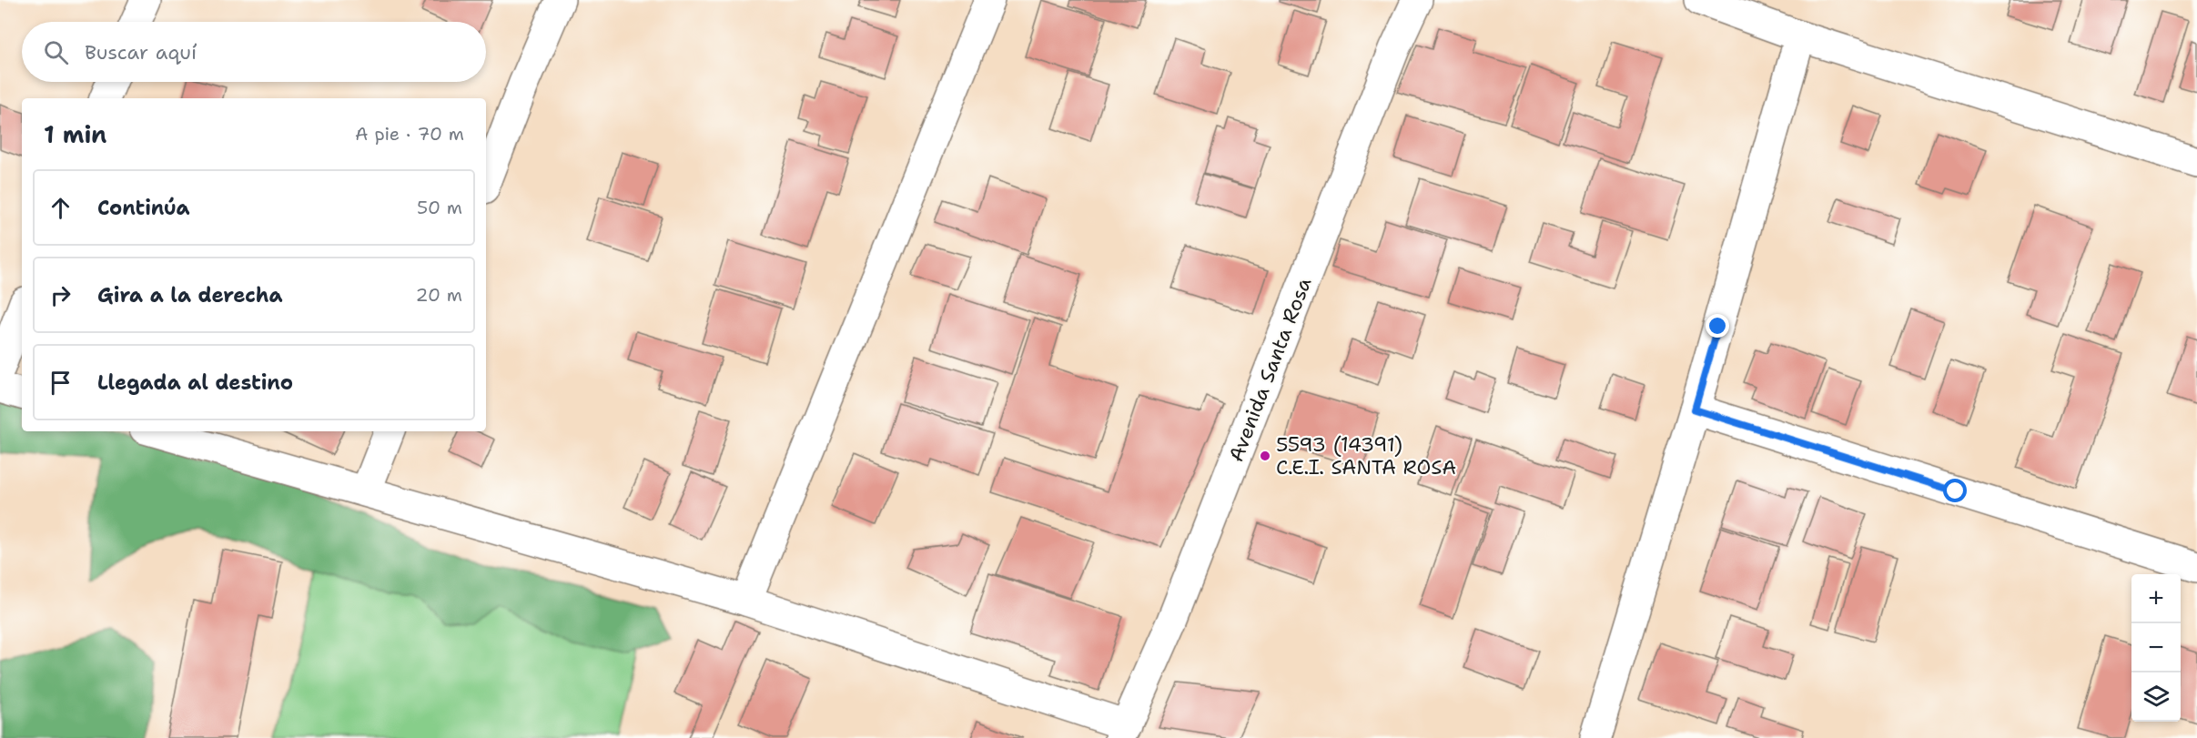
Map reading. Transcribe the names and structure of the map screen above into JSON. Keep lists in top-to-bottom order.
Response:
{
  "streets": {
    "street": ["Avenida Santa Rosa"]
  },
  "places": ["5593 (14391) C.E.I. SANTA ROSA"],
  "page": {
    "search": "Buscar aquí",
    "heading": ["1 min", "A pie · 70 m"],
    "list": [
      ["Continúa", "50 m"],
      ["Gira a la derecha", "20 m"],
      "Llegada al destino"
    ],
    "map_buttons": ["+", "−"]
  }
}
